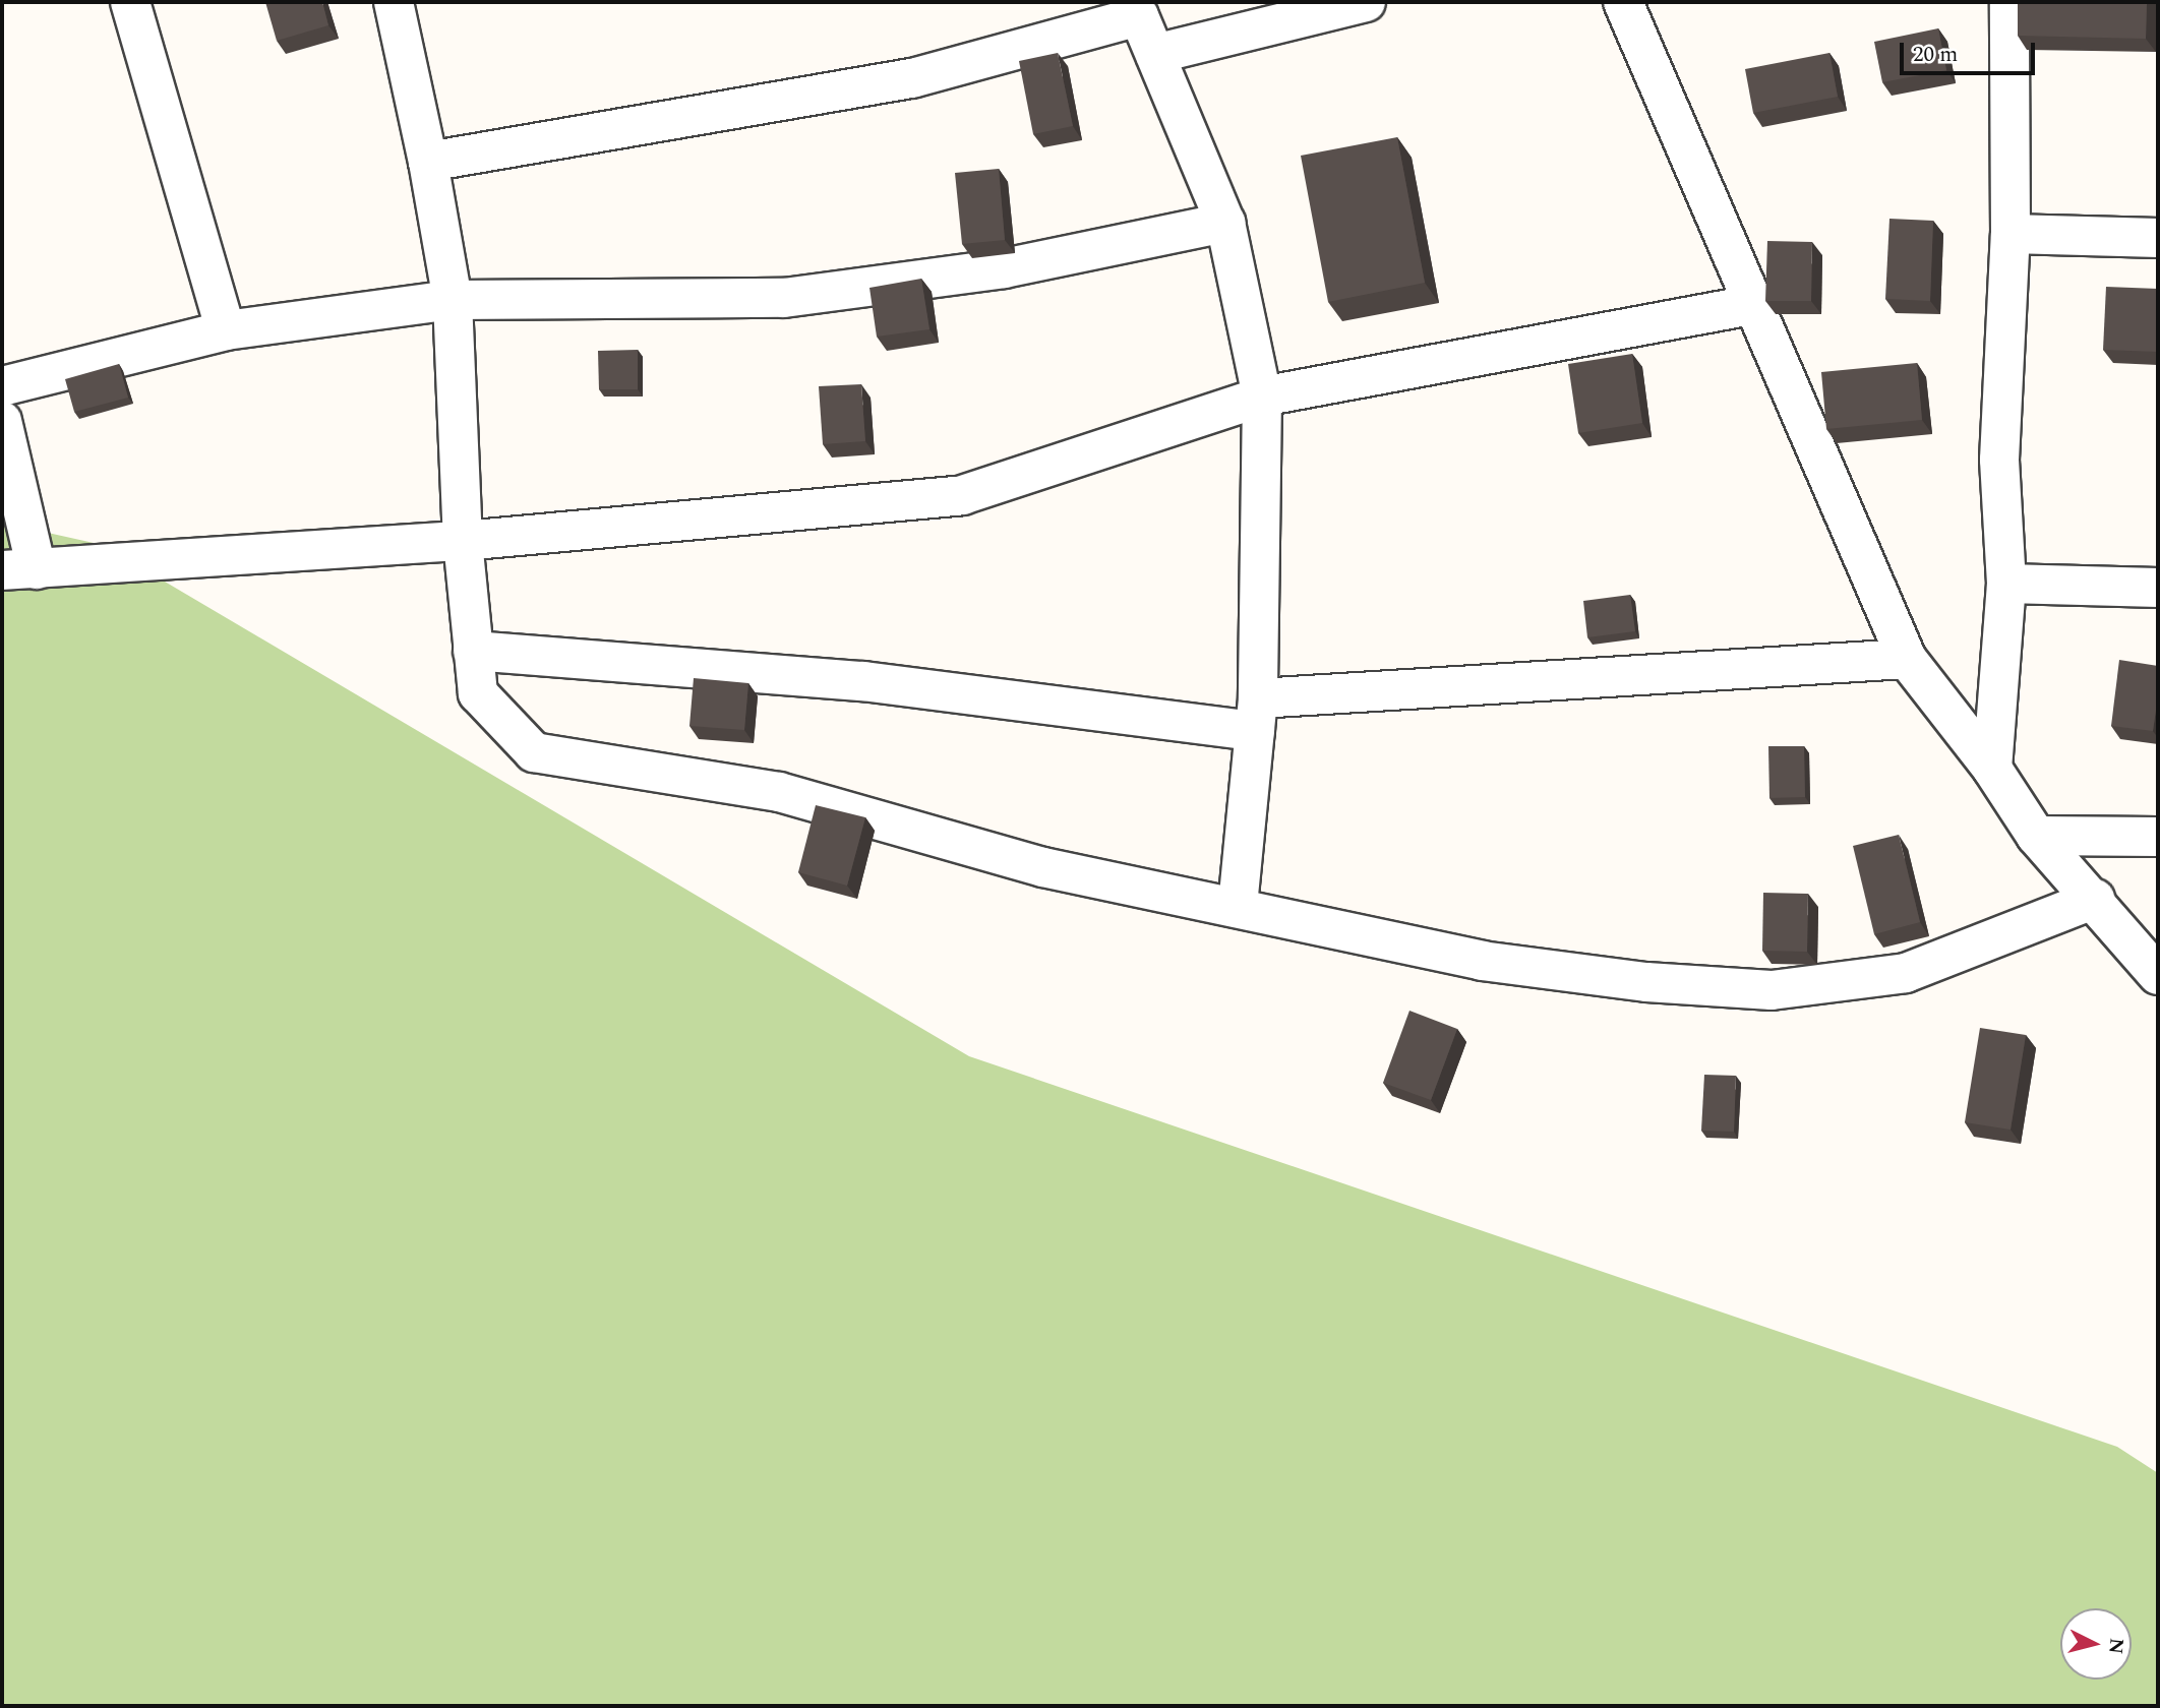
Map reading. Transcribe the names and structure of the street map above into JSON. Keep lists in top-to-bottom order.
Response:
{
  "scale_bar": "20 m",
  "north": "right"
}
